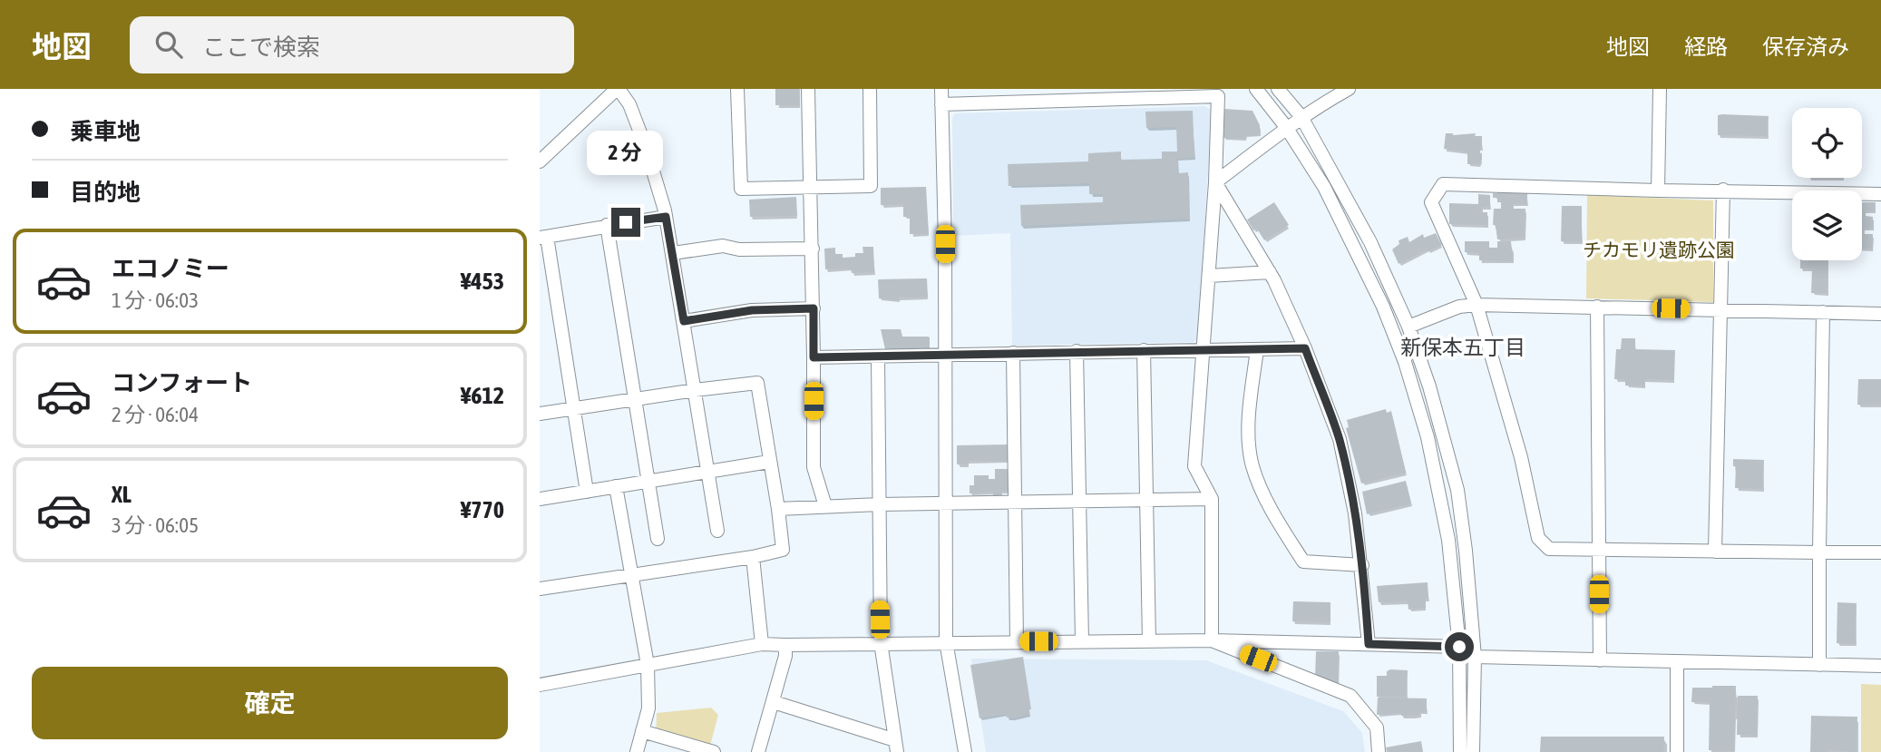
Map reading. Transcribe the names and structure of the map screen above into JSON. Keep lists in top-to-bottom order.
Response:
{
  "districts": ["新保本五丁目"],
  "parks": ["チカモリ遺跡公園"],
  "page": {
    "header": "地図",
    "search": "ここで検索",
    "nav": ["地図", "経路", "保存済み"],
    "banner": ["乗車地", "目的地"],
    "bubble": "2 分",
    "list": [
      {
        "name": "エコノミー",
        "note": "1 分 · 06:03",
        "value": "¥453"
      },
      {
        "name": "コンフォート",
        "note": "2 分 · 06:04",
        "value": "¥612"
      },
      {
        "name": "XL",
        "note": "3 分 · 06:05",
        "value": "¥770"
      }
    ],
    "buttons": "確定"
  }
}
